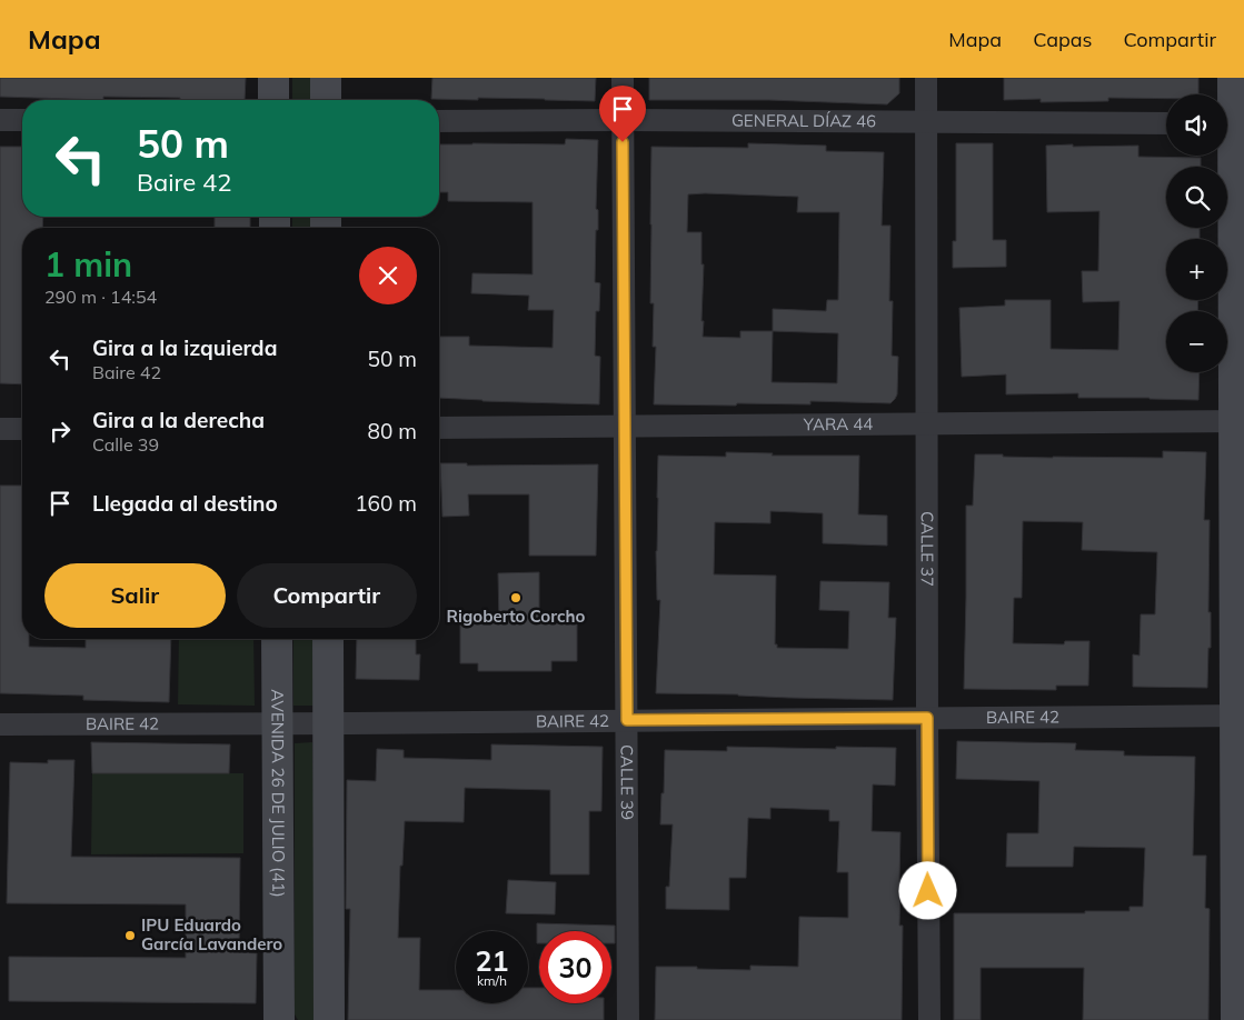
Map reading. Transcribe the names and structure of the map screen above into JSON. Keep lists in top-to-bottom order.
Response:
{
  "streets": {
    "main road": ["AVENIDA 26 DE JULIO (41)"],
    "street": [
      "GENERAL DÍAZ 46",
      "YARA 44",
      "CALLE 37",
      "BAIRE 42",
      "CALLE 39"
    ]
  },
  "crossings": [
    ["GENERAL DÍAZ 46", "CALLE 37"],
    ["GENERAL DÍAZ 46", "CALLE 39"],
    ["YARA 44", "CALLE 37"],
    ["YARA 44", "CALLE 39"],
    ["CALLE 37", "BAIRE 42"],
    ["BAIRE 42", "CALLE 39"],
    ["BAIRE 42", "AVENIDA 26 DE JULIO (41)"]
  ],
  "places": ["Rigoberto Corcho", "IPU Eduardo García Lavandero"],
  "page": {
    "header": "Mapa",
    "nav": ["Mapa", "Capas", "Compartir"],
    "map_buttons": ["+", "−"],
    "turn": ["50 m", "Baire 42"],
    "heading": ["1 min", "290 m · 14:54"],
    "list": [
      {
        "name": "Gira a la izquierda",
        "note": "Baire 42",
        "value": "50 m"
      },
      {
        "name": "Gira a la derecha",
        "note": "Calle 39",
        "value": "80 m"
      },
      {
        "name": "Llegada al destino",
        "value": "160 m"
      }
    ],
    "buttons": ["Salir", "Compartir"],
    "speed": "21 km/h",
    "limit": "30"
  }
}
